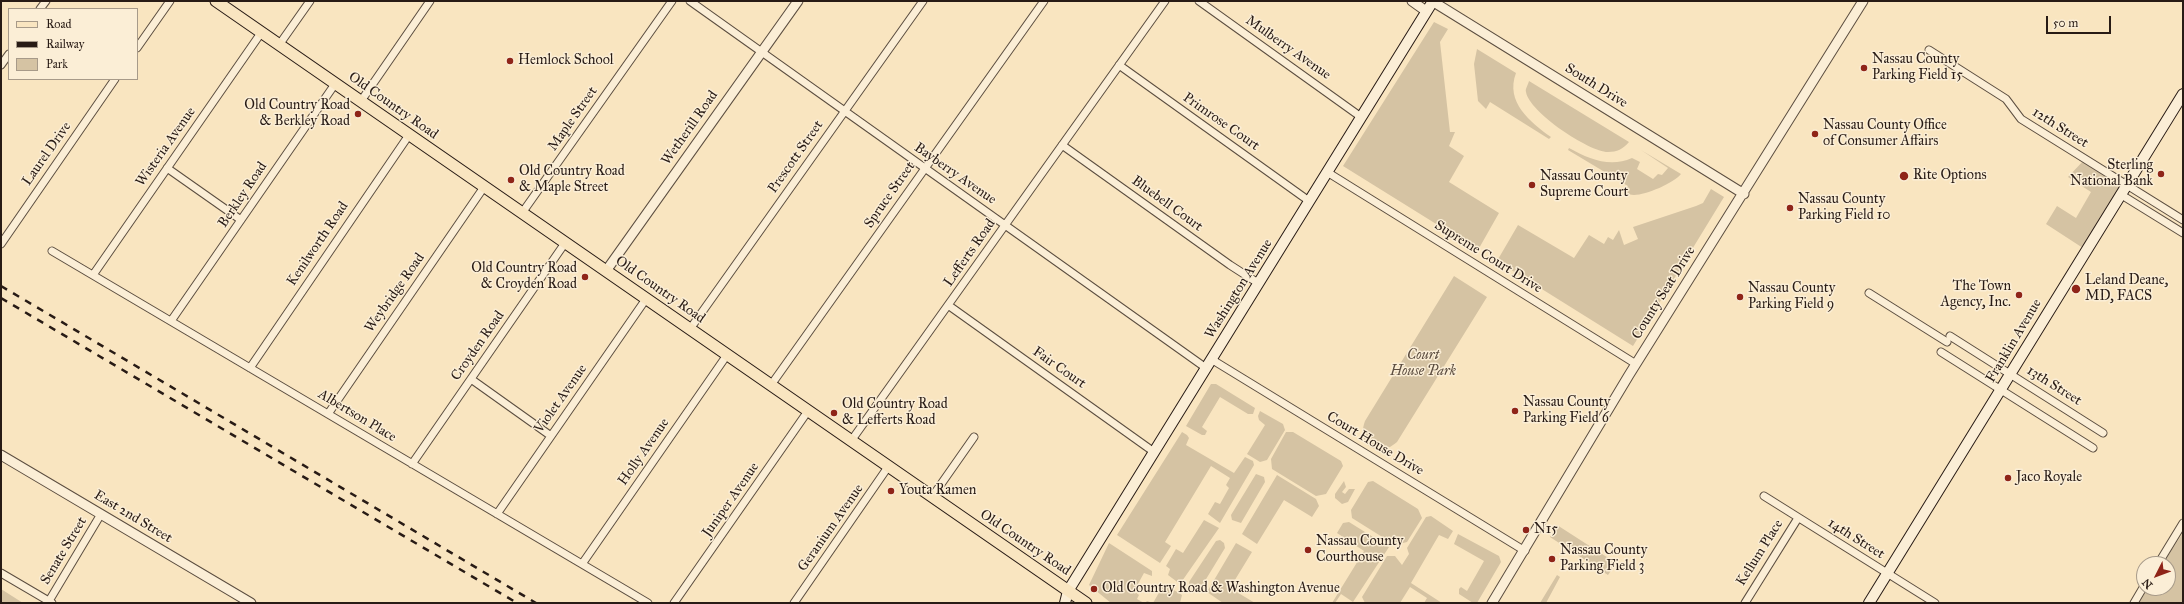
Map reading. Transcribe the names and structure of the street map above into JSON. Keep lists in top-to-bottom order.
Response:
{
  "streets": {
    "main road": ["Old Country Road", "Washington Avenue", "Franklin Avenue"],
    "street": [
      "Mulberry Avenue",
      "South Drive",
      "Maple Street",
      "Primrose Court",
      "Wetherill Road",
      "12th Street",
      "Wisteria Avenue",
      "Laurel Drive",
      "Prescott Street",
      "Bayberry Avenue",
      "Berkley Road",
      "Spruce Street",
      "Bluebell Court",
      "Kenilworth Road",
      "Lefferts Road",
      "Supreme Court Drive",
      "Weybridge Road",
      "County Seat Drive",
      "Croyden Road",
      "Fair Court",
      "13th Street",
      "Violet Avenue",
      "Albertson Place",
      "Court House Drive",
      "Holly Avenue",
      "Juniper Avenue",
      "East 2nd Street",
      "Geranium Avenue",
      "14th Street",
      "Senate Street",
      "Kellum Place"
    ]
  },
  "crossings": [
    ["Mulberry Avenue", "Washington Avenue"],
    ["South Drive", "Washington Avenue"],
    ["South Drive", "County Seat Drive"],
    ["Old Country Road", "Maple Street"],
    ["Old Country Road", "Wetherill Road"],
    ["Old Country Road", "Wisteria Avenue"],
    ["Old Country Road", "Prescott Street"],
    ["Old Country Road", "Berkley Road"],
    ["Old Country Road", "Spruce Street"],
    ["Old Country Road", "Kenilworth Road"],
    ["Old Country Road", "Lefferts Road"],
    ["Old Country Road", "Washington Avenue"],
    ["Old Country Road", "Weybridge Road"],
    ["Old Country Road", "Croyden Road"],
    ["Old Country Road", "Violet Avenue"],
    ["Old Country Road", "Holly Avenue"],
    ["Old Country Road", "Juniper Avenue"],
    ["Old Country Road", "Geranium Avenue"],
    ["Primrose Court", "Lefferts Road"],
    ["Primrose Court", "Washington Avenue"],
    ["Wetherill Road", "Bayberry Avenue"],
    ["12th Street", "Franklin Avenue"],
    ["Wisteria Avenue", "Albertson Place"],
    ["Prescott Street", "Bayberry Avenue"],
    ["Bayberry Avenue", "Spruce Street"],
    ["Bayberry Avenue", "Lefferts Road"],
    ["Bayberry Avenue", "Washington Avenue"],
    ["Bayberry Avenue", "Court House Drive"],
    ["Berkley Road", "Albertson Place"],
    ["Bluebell Court", "Lefferts Road"],
    ["Bluebell Court", "Washington Avenue"],
    ["Kenilworth Road", "Albertson Place"],
    ["Lefferts Road", "Fair Court"],
    ["Supreme Court Drive", "Washington Avenue"],
    ["Supreme Court Drive", "County Seat Drive"],
    ["Washington Avenue", "Fair Court"],
    ["Washington Avenue", "Court House Drive"],
    ["Weybridge Road", "Albertson Place"],
    ["County Seat Drive", "Court House Drive"],
    ["Franklin Avenue", "13th Street"],
    ["Franklin Avenue", "14th Street"],
    ["Croyden Road", "Albertson Place"],
    ["Violet Avenue", "Albertson Place"],
    ["Albertson Place", "Holly Avenue"],
    ["East 2nd Street", "Senate Street"],
    ["14th Street", "Kellum Place"]
  ],
  "parks": ["Court House Park"],
  "places": [
    "Hemlock School",
    "Nassau County Parking Field 15",
    "Old Country Road & Berkley Road",
    "Nassau County Office of Consumer Affairs",
    "Sterling National Bank",
    "Rite Options",
    "Old Country Road & Maple Street",
    "Nassau County Supreme Court",
    "Nassau County Parking Field 10",
    "Old Country Road & Croyden Road",
    "Leland Deane, MD, FACS",
    "The Town Agency, Inc.",
    "Nassau County Parking Field 9",
    "Nassau County Parking Field 6",
    "Old Country Road & Lefferts Road",
    "Jaco Royale",
    "Youta Ramen",
    "N15",
    "Nassau County Courthouse",
    "Nassau County Parking Field 3",
    "Old Country Road & Washington Avenue"
  ],
  "legend": ["Road", "Railway", "Park"],
  "scale_bar": "50 m",
  "north": "bottom left"
}
